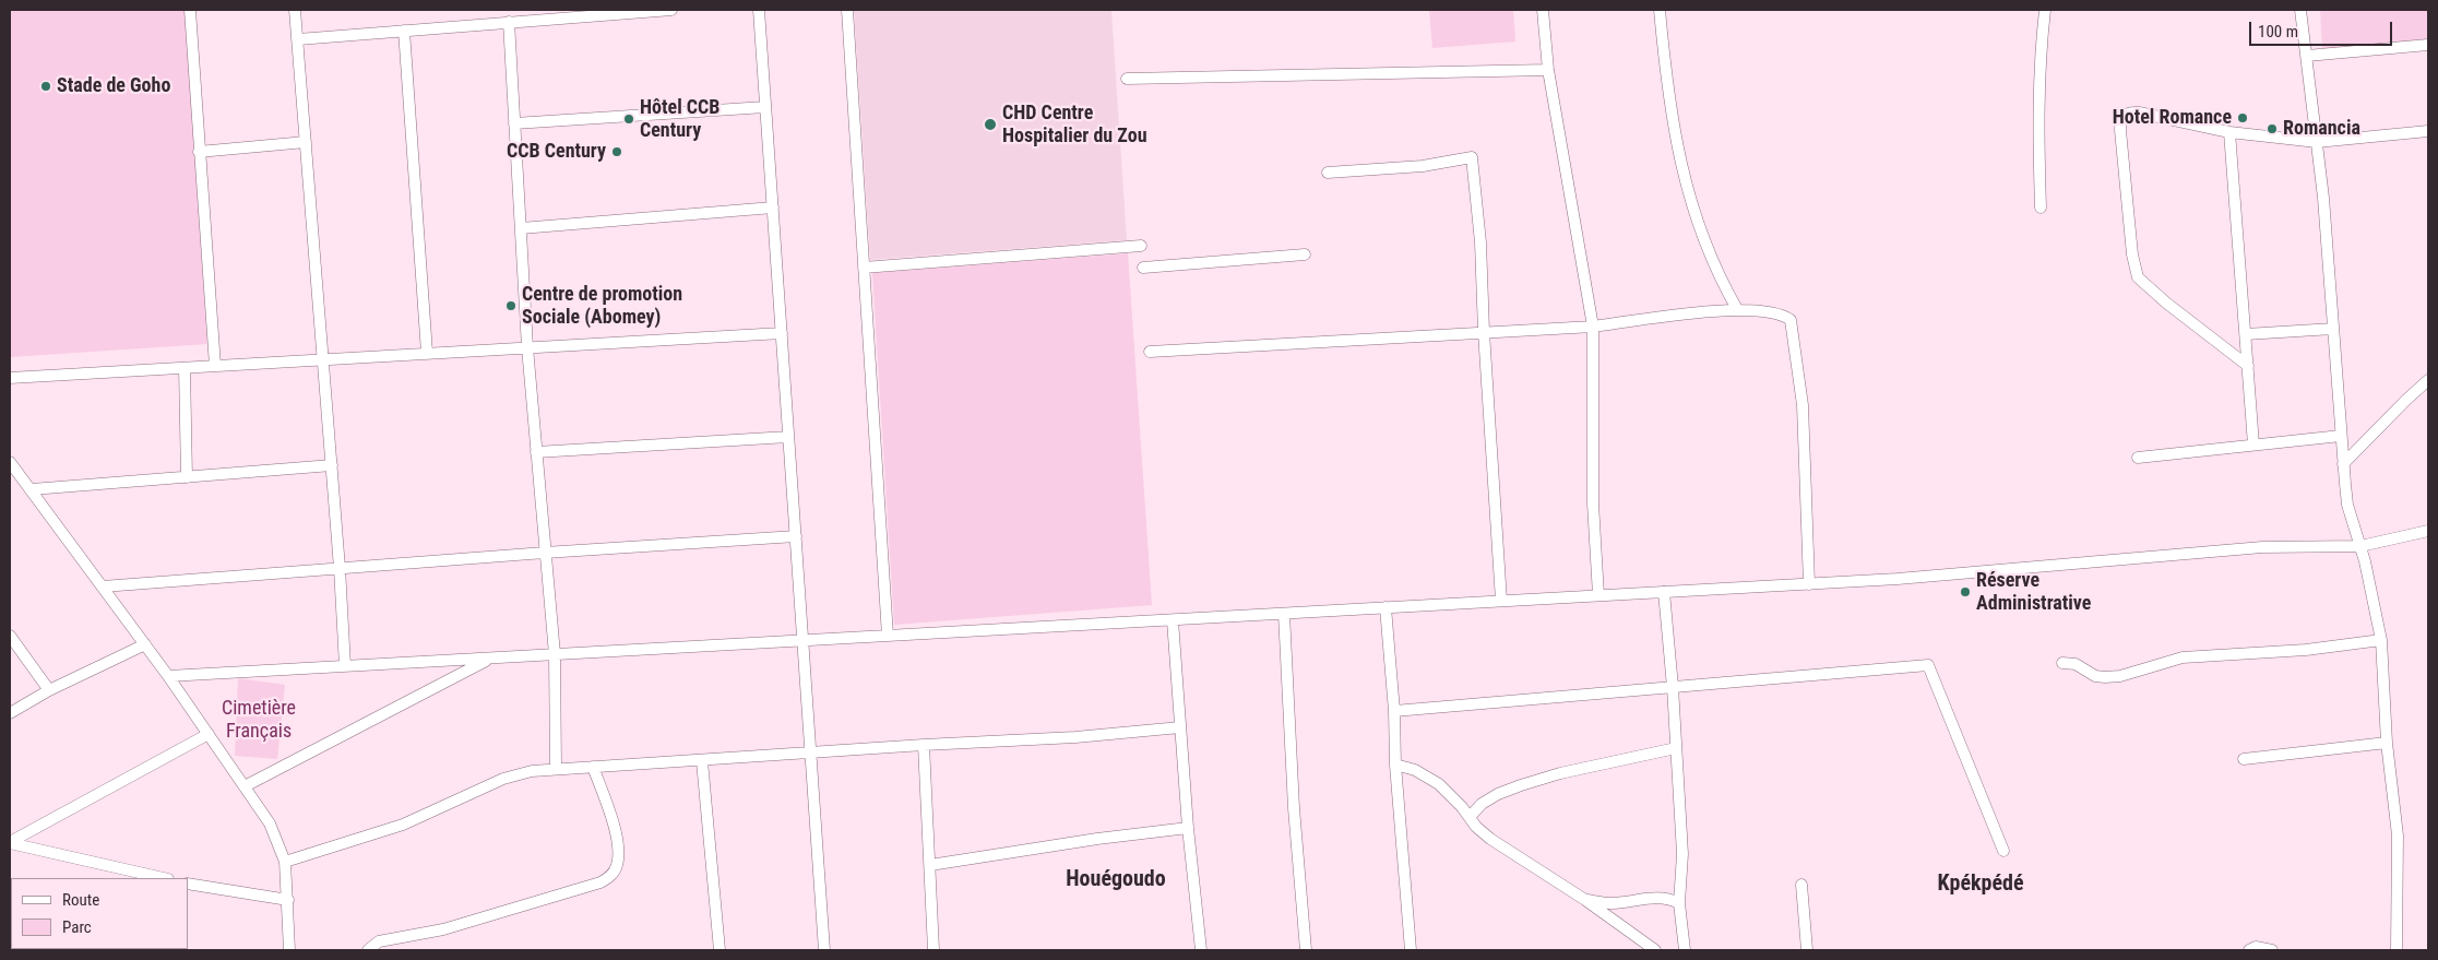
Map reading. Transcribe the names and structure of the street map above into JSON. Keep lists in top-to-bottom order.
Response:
{
  "districts": ["Houégoudo", "Kpékpédé"],
  "parks": ["Cimetière Français"],
  "places": [
    "Stade de Goho",
    "Hotel Romance",
    "Hôtel CCB Century",
    "CHD Centre Hospitalier du Zou",
    "Romancia",
    "CCB Century",
    "Centre de promotion Sociale (Abomey)",
    "Réserve Administrative"
  ],
  "legend": ["Route", "Parc"],
  "scale_bar": "100 m"
}
